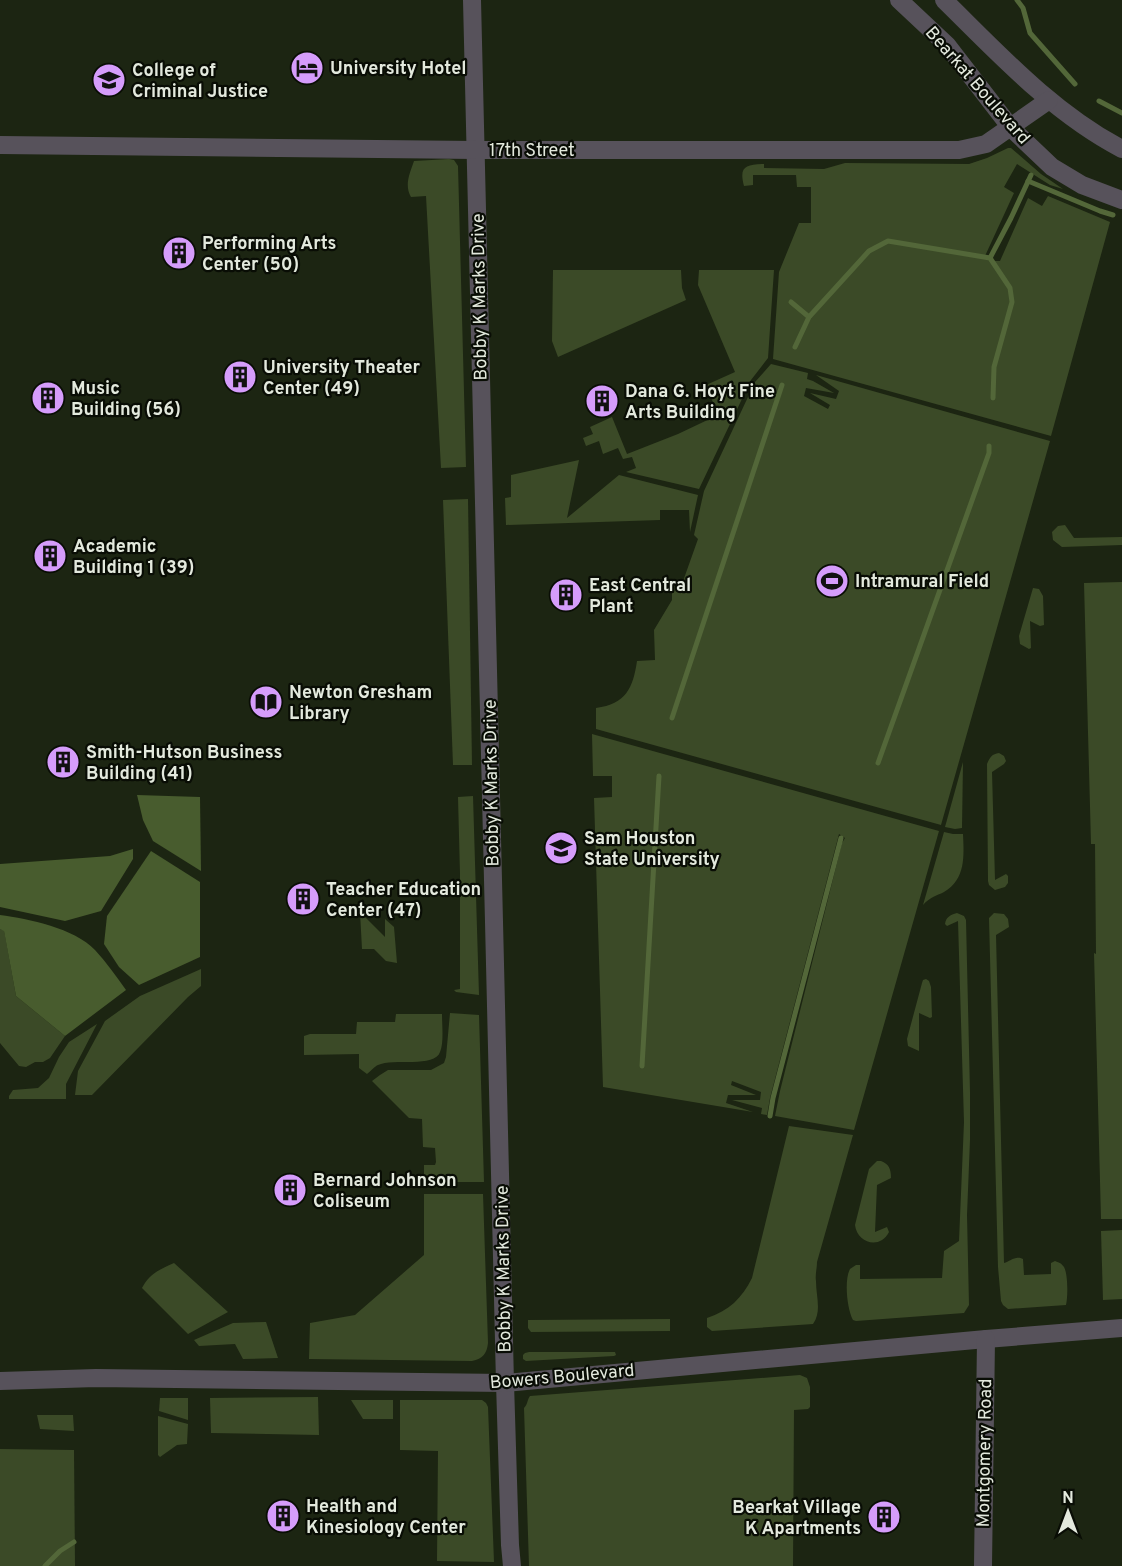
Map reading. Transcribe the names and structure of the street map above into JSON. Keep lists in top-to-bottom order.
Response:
{
  "streets": {
    "street": [
      "Bearkat Boulevard",
      "17th Street",
      "Bobby K Marks Drive",
      "Bowers Boulevard",
      "Montgomery Road"
    ]
  },
  "crossings": [
    ["Bearkat Boulevard", "17th Street"],
    ["17th Street", "Bobby K Marks Drive"],
    ["Bobby K Marks Drive", "Bowers Boulevard"],
    ["Bowers Boulevard", "Montgomery Road"]
  ],
  "places": {
    "hotel": ["University Hotel"],
    "school or university": ["College of Criminal Justice", "Sam Houston State University"],
    "building": [
      "Performing Arts Center (50)",
      "University Theater Center (49)",
      "Music Building (56)",
      "Dana G. Hoyt Fine Arts Building",
      "Academic Building 1 (39)",
      "East Central Plant",
      "Smith-Hutson Business Building (41)",
      "Teacher Education Center (47)",
      "Bernard Johnson Coliseum",
      "Health and Kinesiology Center",
      "Bearkat Village K Apartments"
    ],
    "sports": ["Intramural Field"],
    "library": ["Newton Gresham Library"]
  },
  "north": "top"
}
